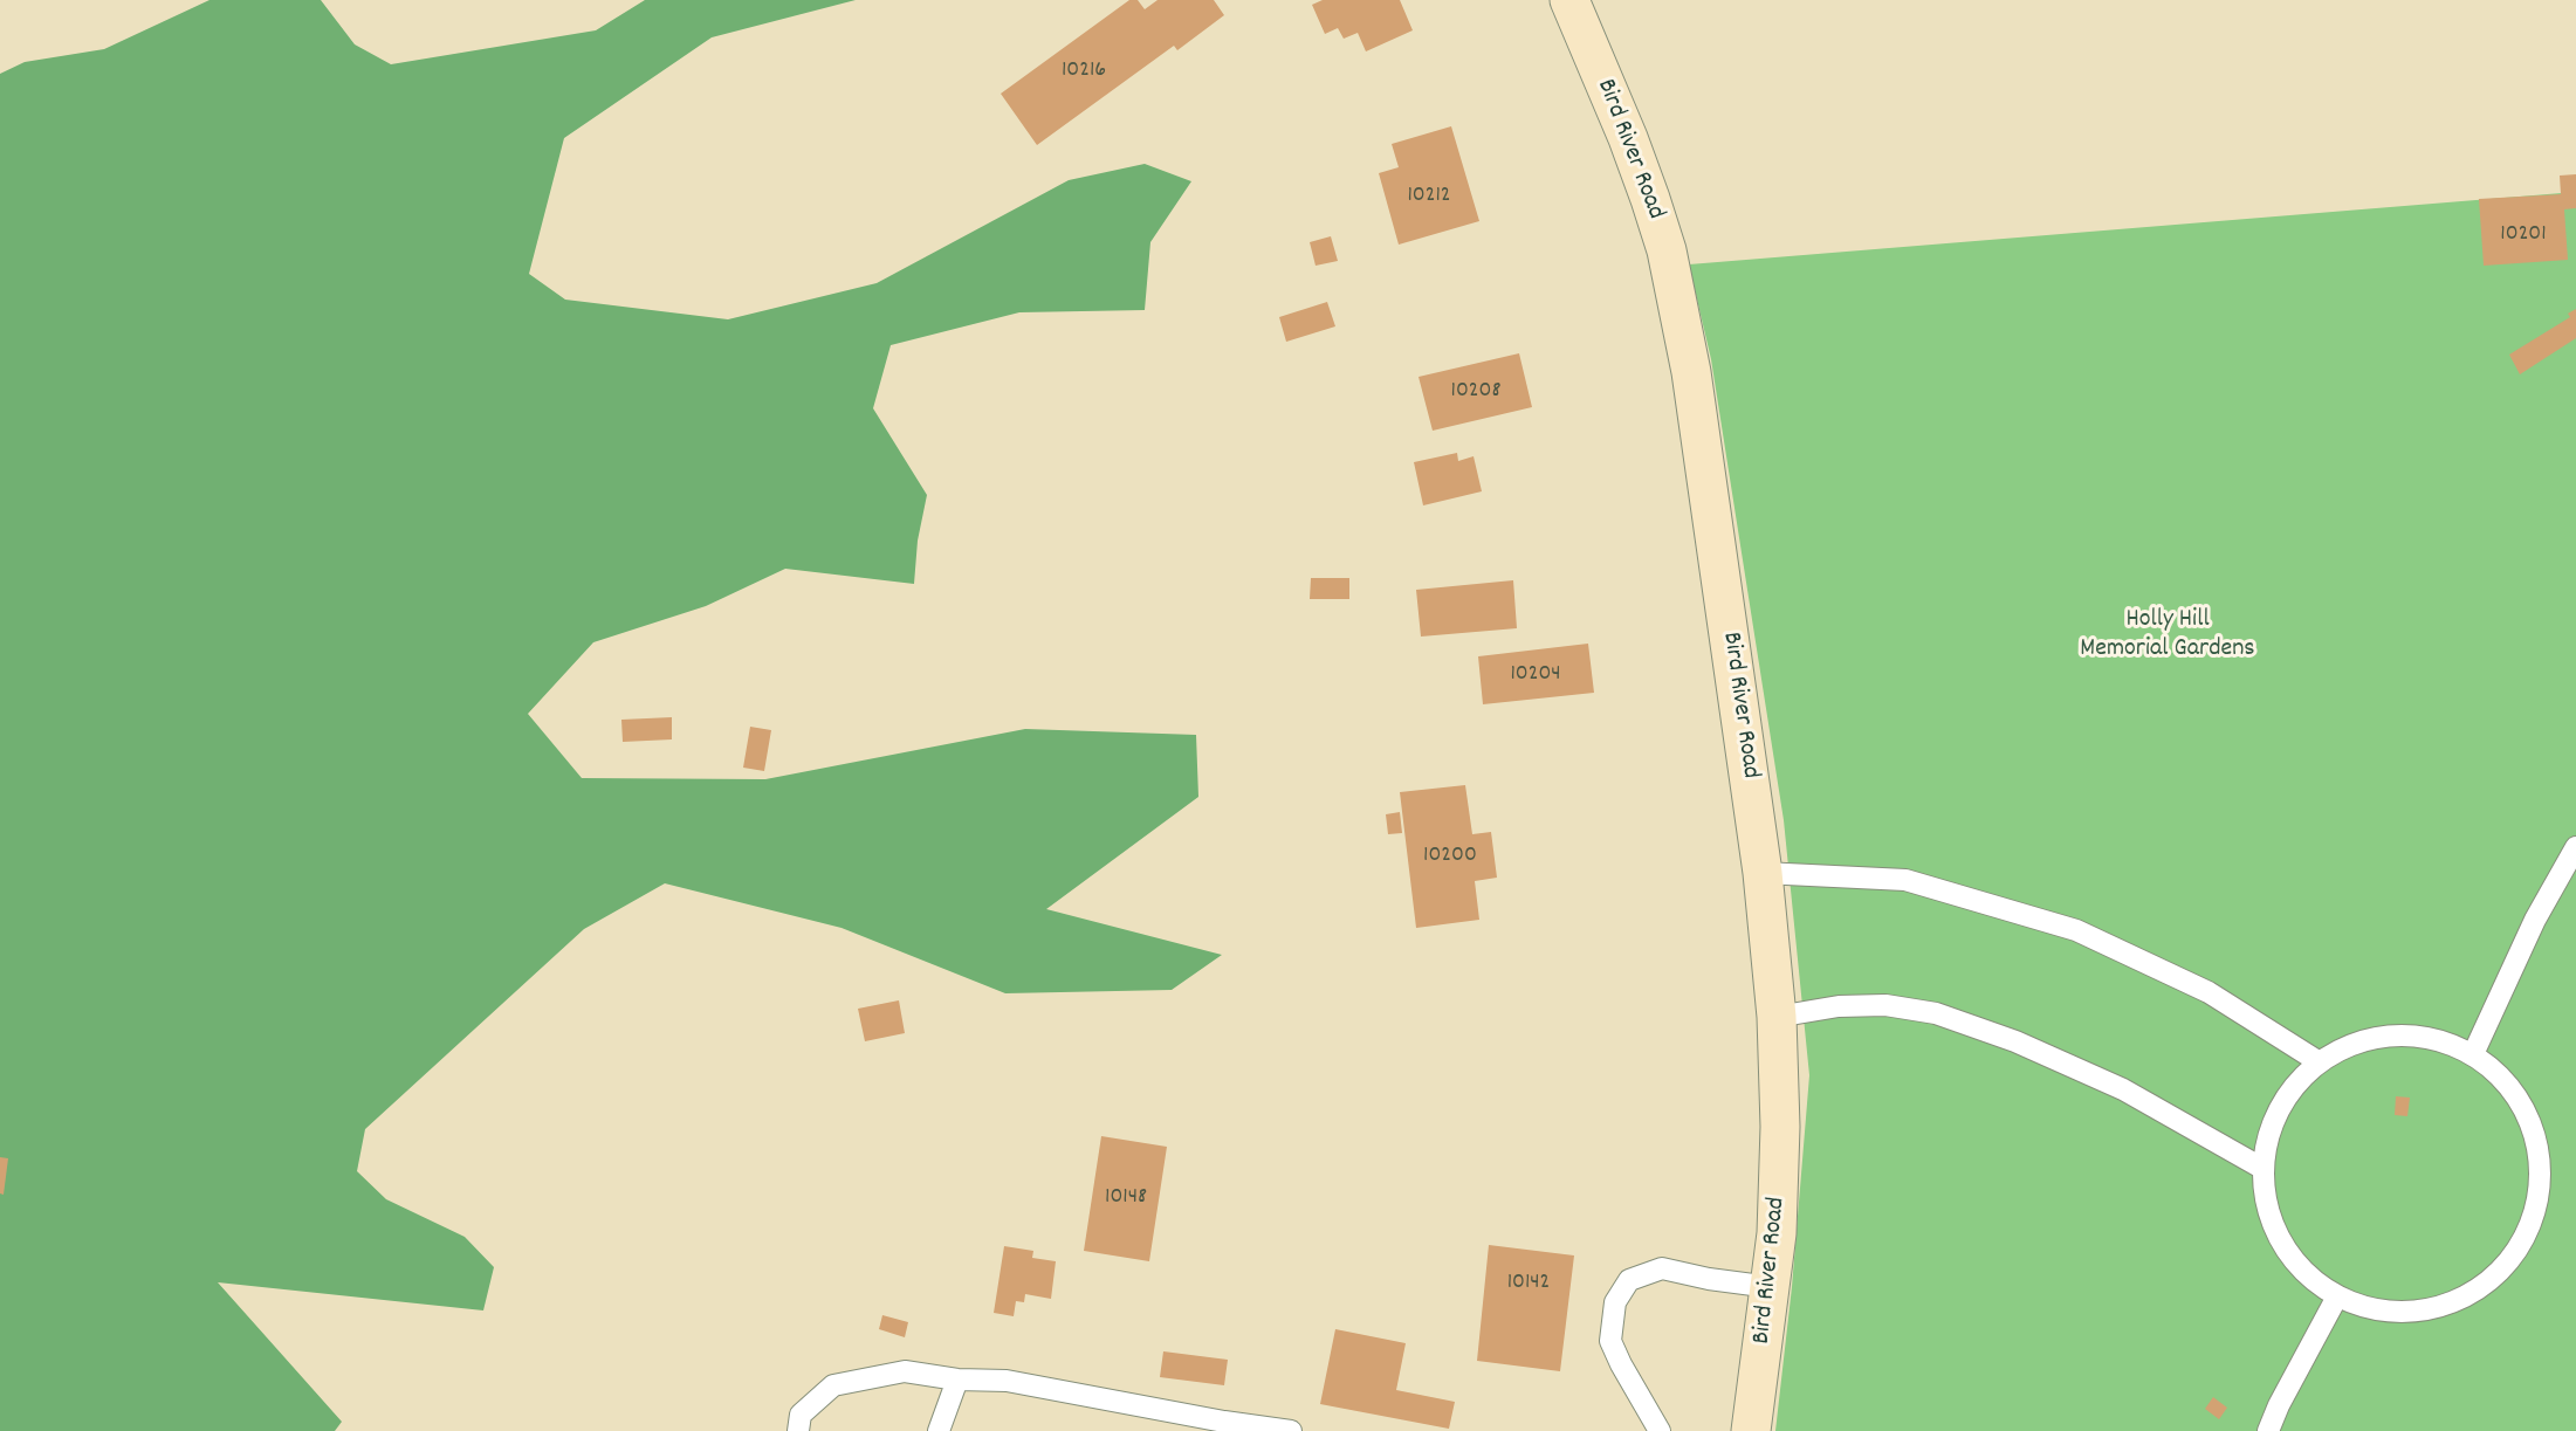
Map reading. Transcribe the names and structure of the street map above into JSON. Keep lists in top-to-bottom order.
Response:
{
  "streets": {
    "street": ["Bird River Road"]
  },
  "parks": ["Holly Hill Memorial Gardens"],
  "house_numbers": [
    "10216",
    "10212",
    "10201",
    "10208",
    "10204",
    "10200",
    "10148",
    "10142"
  ]
}
